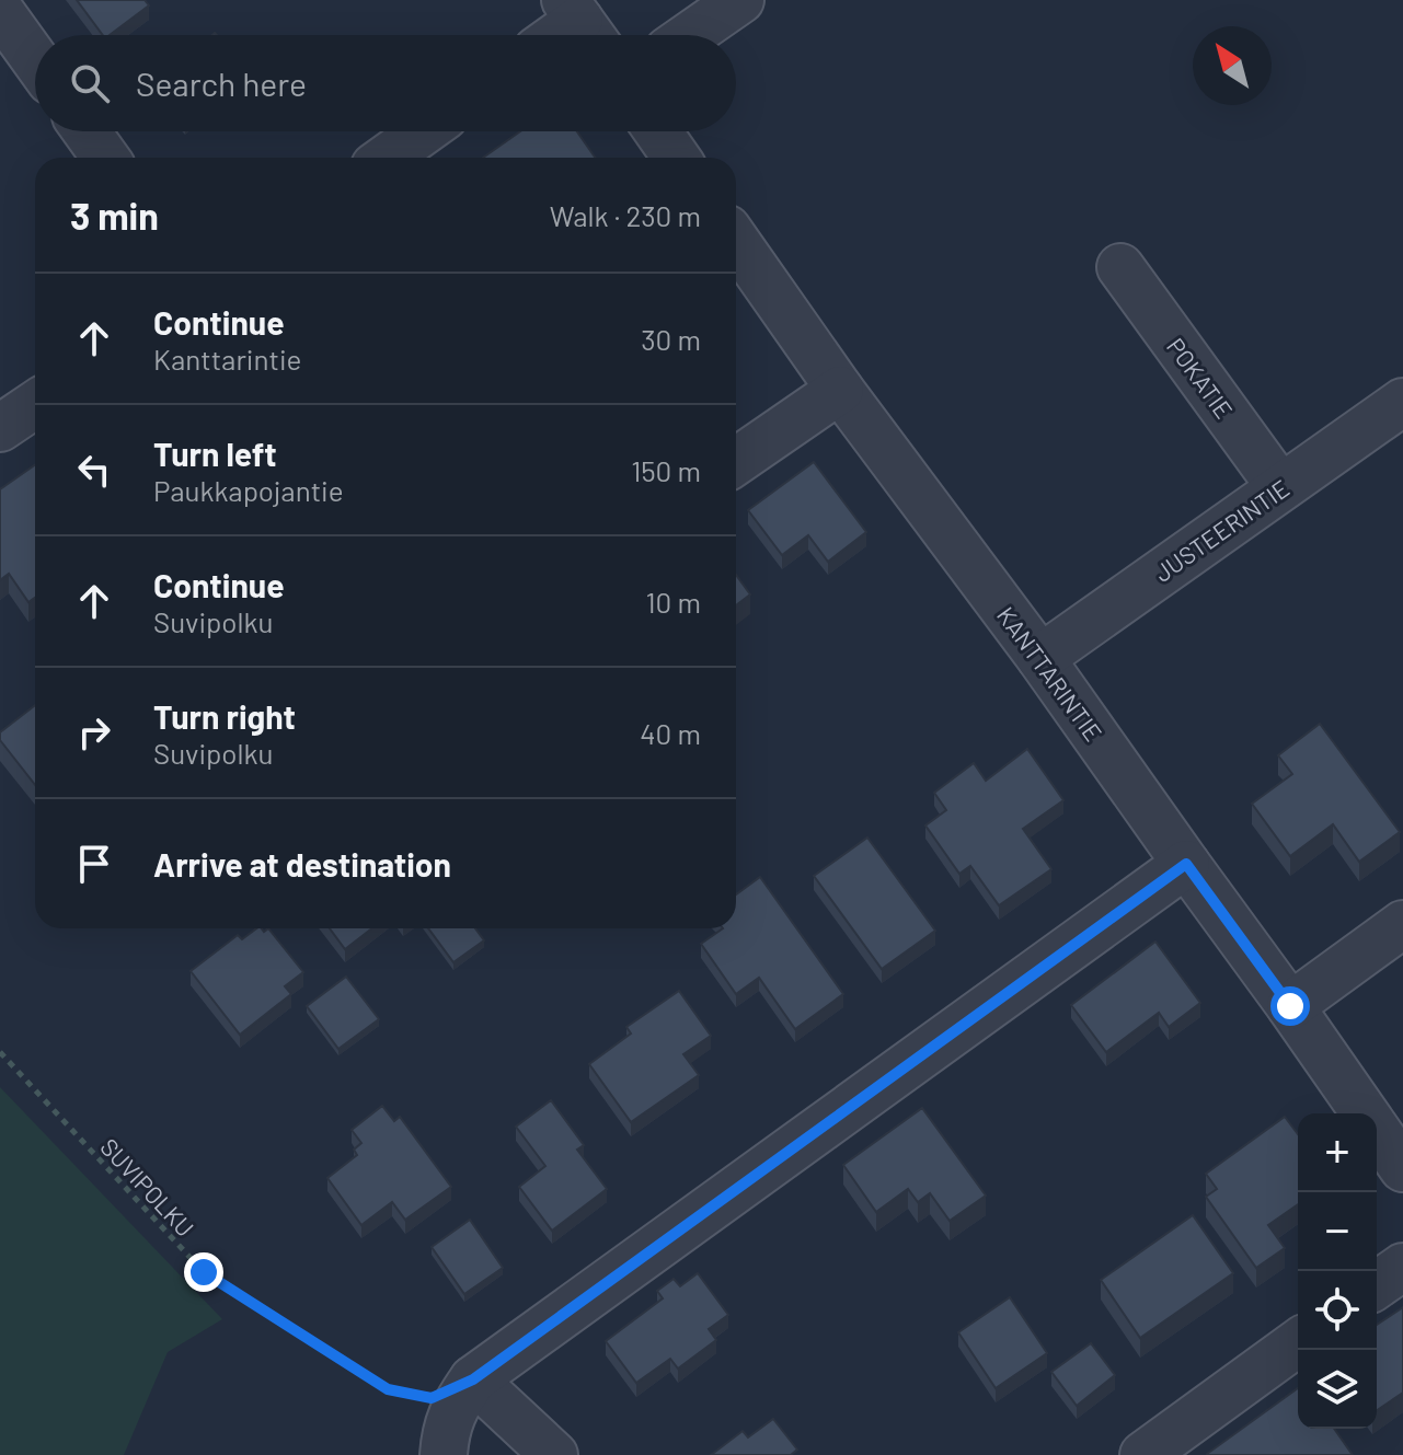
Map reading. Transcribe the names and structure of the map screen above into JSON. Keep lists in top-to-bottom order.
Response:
{
  "streets": {
    "street": ["POKATIE", "JUSTEERINTIE", "KANTTARINTIE"],
    "path": ["SUVIPOLKU"]
  },
  "crossings": [
    ["POKATIE", "JUSTEERINTIE"],
    ["JUSTEERINTIE", "KANTTARINTIE"]
  ],
  "north": "top left",
  "page": {
    "search": "Search here",
    "heading": ["3 min", "Walk · 230 m"],
    "list": [
      ["Continue", "Kanttarintie", "30 m"],
      ["Turn left", "Paukkapojantie", "150 m"],
      ["Continue", "Suvipolku", "10 m"],
      ["Turn right", "Suvipolku", "40 m"],
      "Arrive at destination"
    ],
    "map_buttons": ["+", "−"]
  }
}
